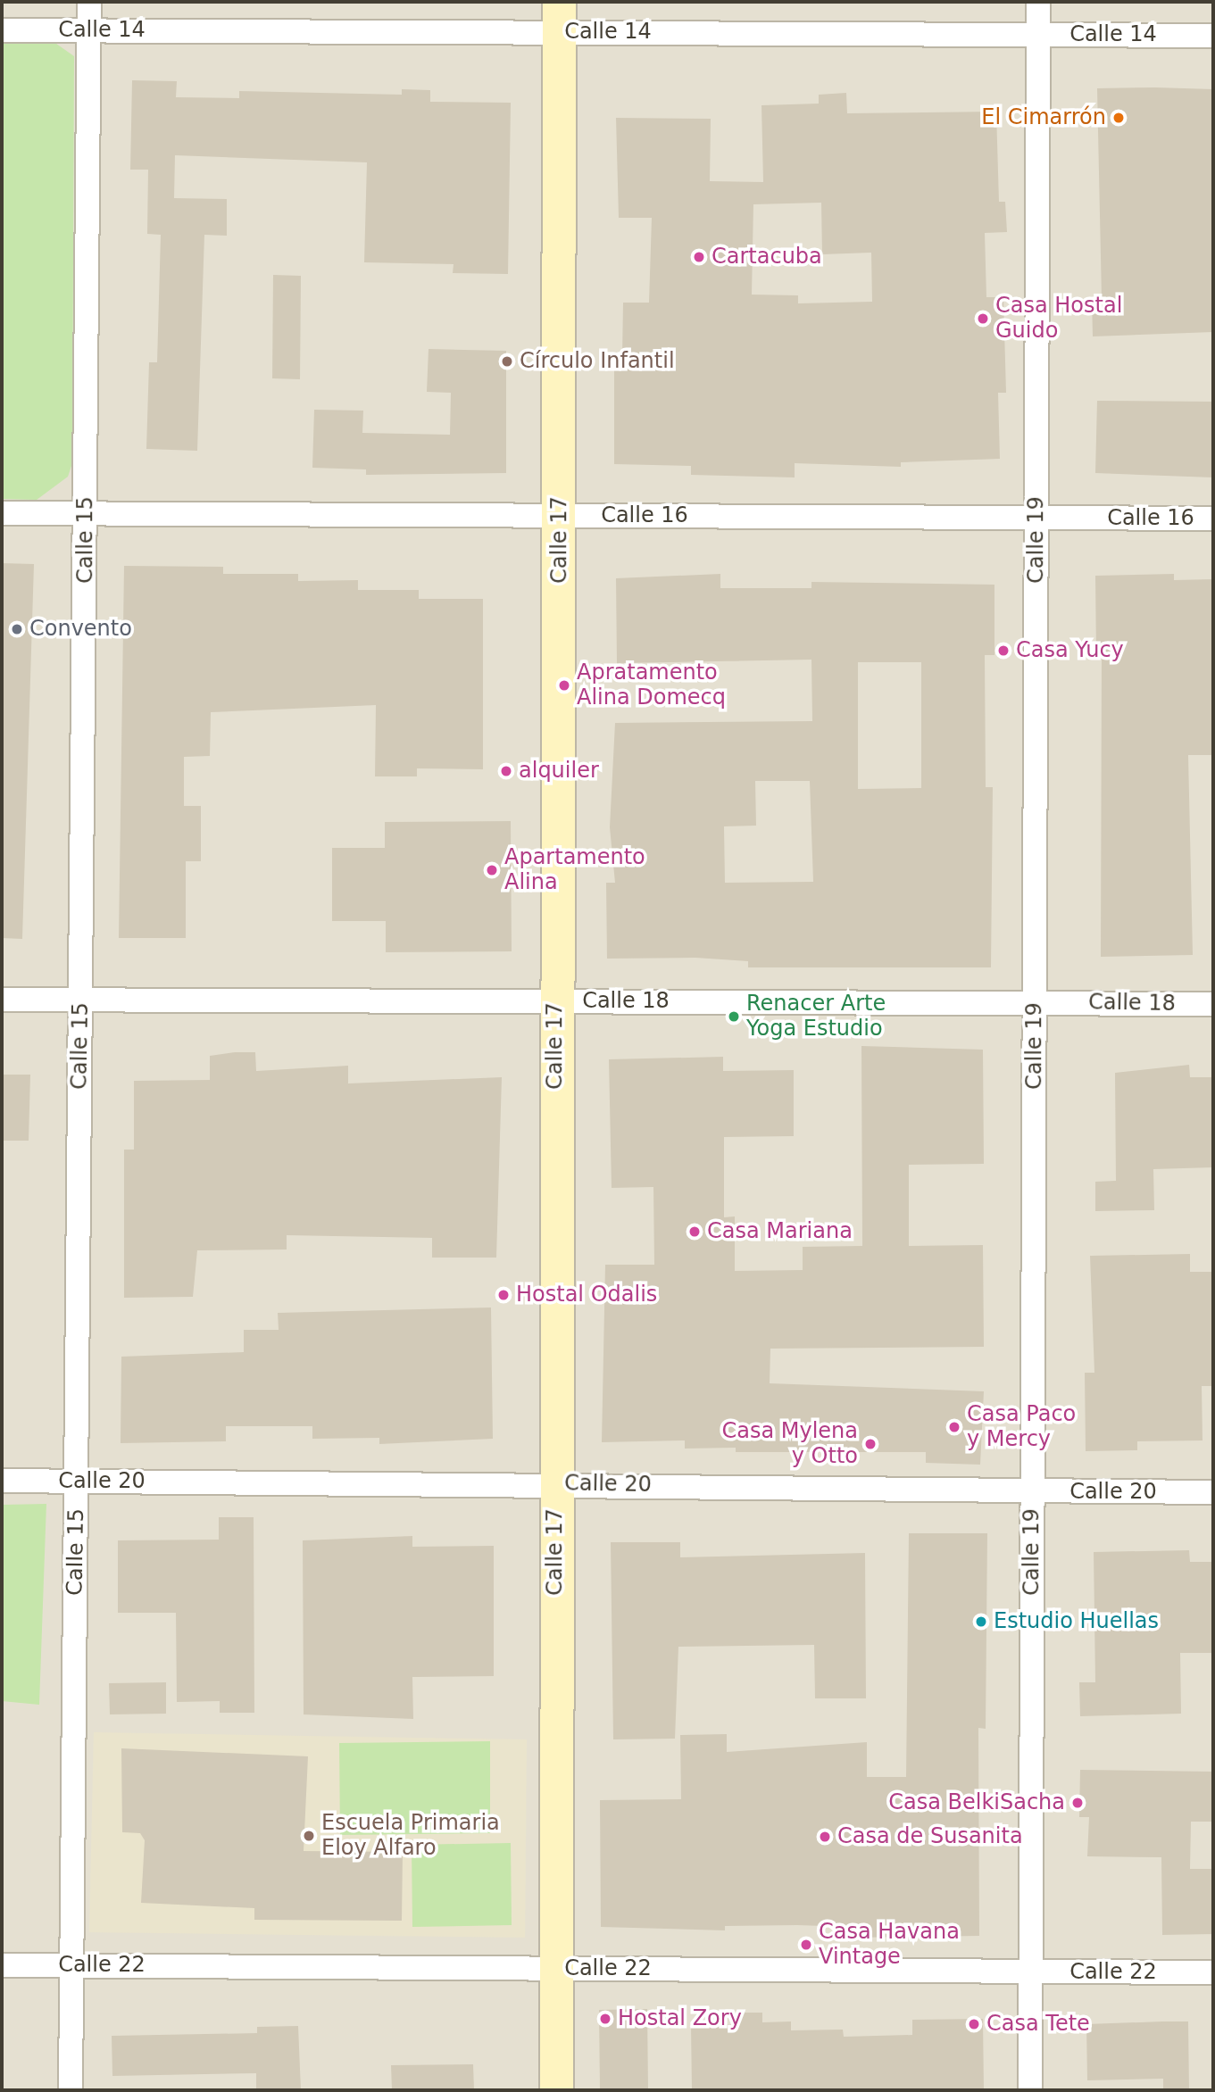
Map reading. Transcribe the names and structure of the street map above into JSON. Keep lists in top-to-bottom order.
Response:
{
  "streets": {
    "street": [
      "Calle 14",
      "Calle 16",
      "Calle 15",
      "Calle 17",
      "Calle 19",
      "Calle 18",
      "Calle 20",
      "Calle 22"
    ]
  },
  "crossings": [
    ["Calle 14", "Calle 15"],
    ["Calle 14", "Calle 17"],
    ["Calle 14", "Calle 19"],
    ["Calle 16", "Calle 15"],
    ["Calle 16", "Calle 17"],
    ["Calle 16", "Calle 19"],
    ["Calle 15", "Calle 18"],
    ["Calle 15", "Calle 20"],
    ["Calle 15", "Calle 22"],
    ["Calle 17", "Calle 18"],
    ["Calle 17", "Calle 20"],
    ["Calle 17", "Calle 22"],
    ["Calle 19", "Calle 18"],
    ["Calle 19", "Calle 20"],
    ["Calle 19", "Calle 22"]
  ],
  "places": [
    "El Cimarrón",
    "Cartacuba",
    "Casa Hostal Guido",
    "Círculo Infantil",
    "Convento",
    "Casa Yucy",
    "Apratamento Alina Domecq",
    "alquiler",
    "Apartamento Alina",
    "Renacer Arte Yoga Estudio",
    "Casa Mariana",
    "Hostal Odalis",
    "Casa Paco y Mercy",
    "Casa Mylena y Otto",
    "Estudio Huellas",
    "Casa BelkiSacha",
    "Escuela Primaria Eloy Alfaro",
    "Casa de Susanita",
    "Casa Havana Vintage",
    "Hostal Zory",
    "Casa Tete"
  ]
}
